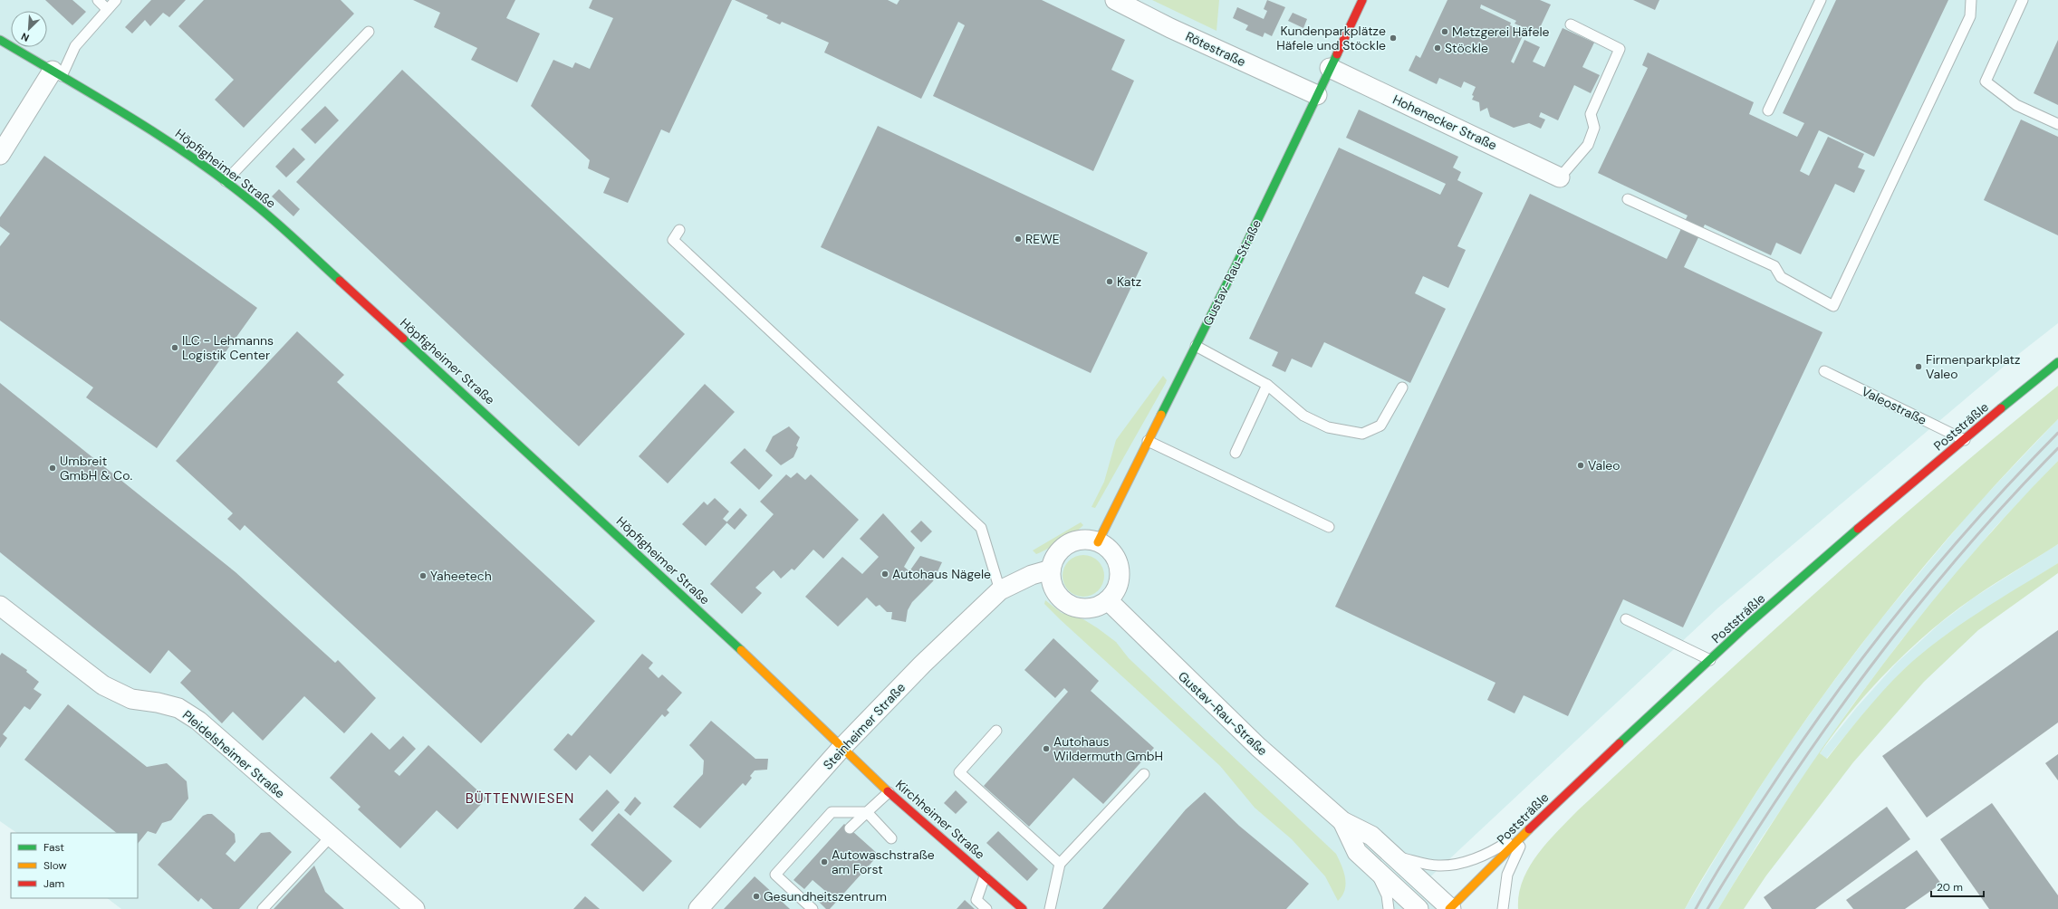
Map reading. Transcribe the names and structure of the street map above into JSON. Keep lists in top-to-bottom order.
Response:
{
  "streets": {
    "street": [
      "Rötestraße",
      "Hohenecker Straße",
      "Höpfigheimer Straße",
      "Gustav-Rau-Straße",
      "Poststräßle",
      "Steinheimer Straße",
      "Pleidelsheimer Straße",
      "Kirchheimer Straße"
    ],
    "lane": ["Valeostraße"]
  },
  "crossings": [
    ["Rötestraße", "Gustav-Rau-Straße"],
    ["Hohenecker Straße", "Gustav-Rau-Straße"],
    ["Höpfigheimer Straße", "Steinheimer Straße"],
    ["Höpfigheimer Straße", "Kirchheimer Straße"],
    ["Gustav-Rau-Straße", "Poststräßle"],
    ["Gustav-Rau-Straße", "Steinheimer Straße"],
    ["Valeostraße", "Poststräßle"],
    ["Steinheimer Straße", "Kirchheimer Straße"]
  ],
  "districts": ["BÜTTENWIESEN"],
  "places": [
    "Metzgerei Häfele",
    "Kundenparkplätze Häfele und Stöckle",
    "Stöckle",
    "REWE",
    "Katz",
    "ILC - Lehmanns Logistik Center",
    "Firmenparkplatz Valeo",
    "Valeo",
    "Umbreit GmbH & Co.",
    "Autohaus Nägele",
    "Yaheetech",
    "Autohaus Wildermuth GmbH",
    "Autowaschstraße am Forst",
    "Gesundheitszentrum"
  ],
  "legend": ["Fast", "Slow", "Jam"],
  "scale_bar": "20 m",
  "north": "bottom left"
}
